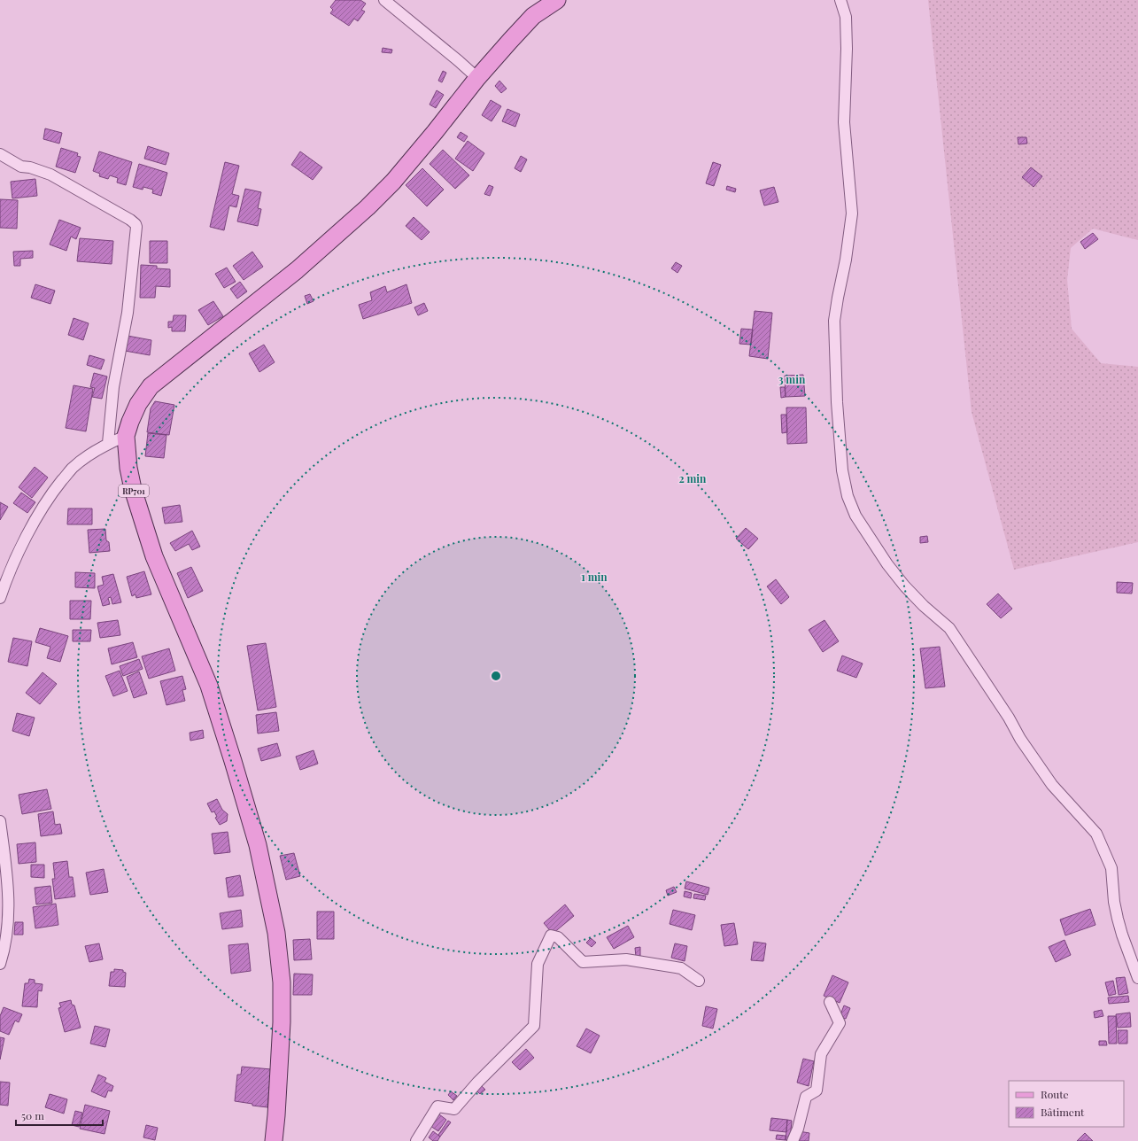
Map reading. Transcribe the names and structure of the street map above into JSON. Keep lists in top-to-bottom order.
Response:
{
  "streets": {
    "main road": ["RP701"]
  },
  "legend": ["Route", "Bâtiment"],
  "scale_bar": "50 m",
  "rings": ["3 min", "2 min", "1 min"]
}
